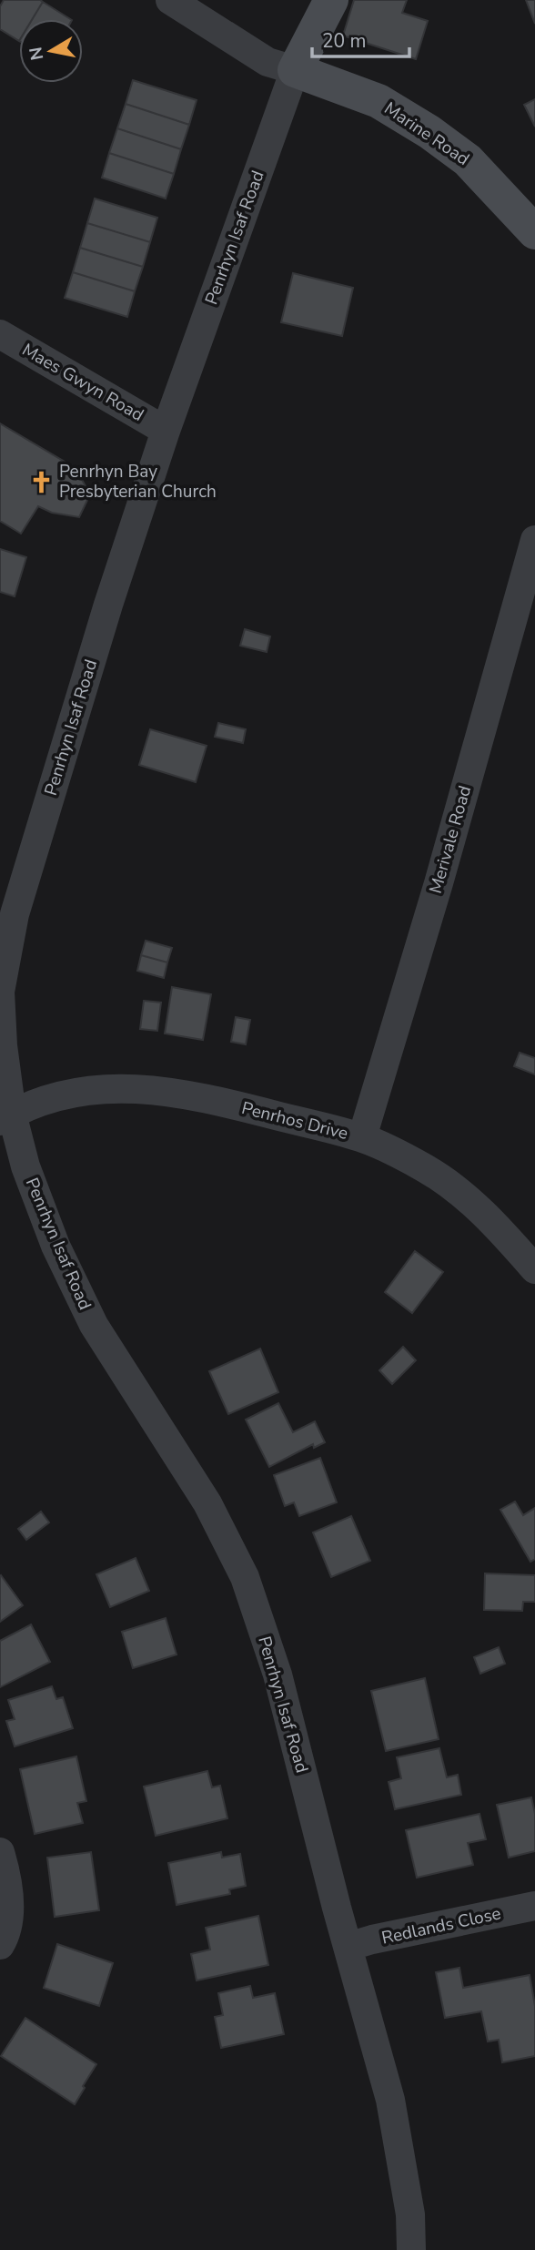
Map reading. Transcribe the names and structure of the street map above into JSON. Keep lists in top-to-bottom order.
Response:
{
  "streets": {
    "street": [
      "Marine Road",
      "Penrhyn Isaf Road",
      "Maes Gwyn Road",
      "Merivale Road",
      "Penrhos Drive",
      "Redlands Close"
    ]
  },
  "crossings": [
    ["Marine Road", "Penrhyn Isaf Road"],
    ["Penrhyn Isaf Road", "Maes Gwyn Road"],
    ["Penrhyn Isaf Road", "Penrhos Drive"],
    ["Penrhyn Isaf Road", "Redlands Close"],
    ["Merivale Road", "Penrhos Drive"]
  ],
  "places": {
    "church": ["Penrhyn Bay Presbyterian Church"]
  },
  "scale_bar": "20 m",
  "north": "left"
}
